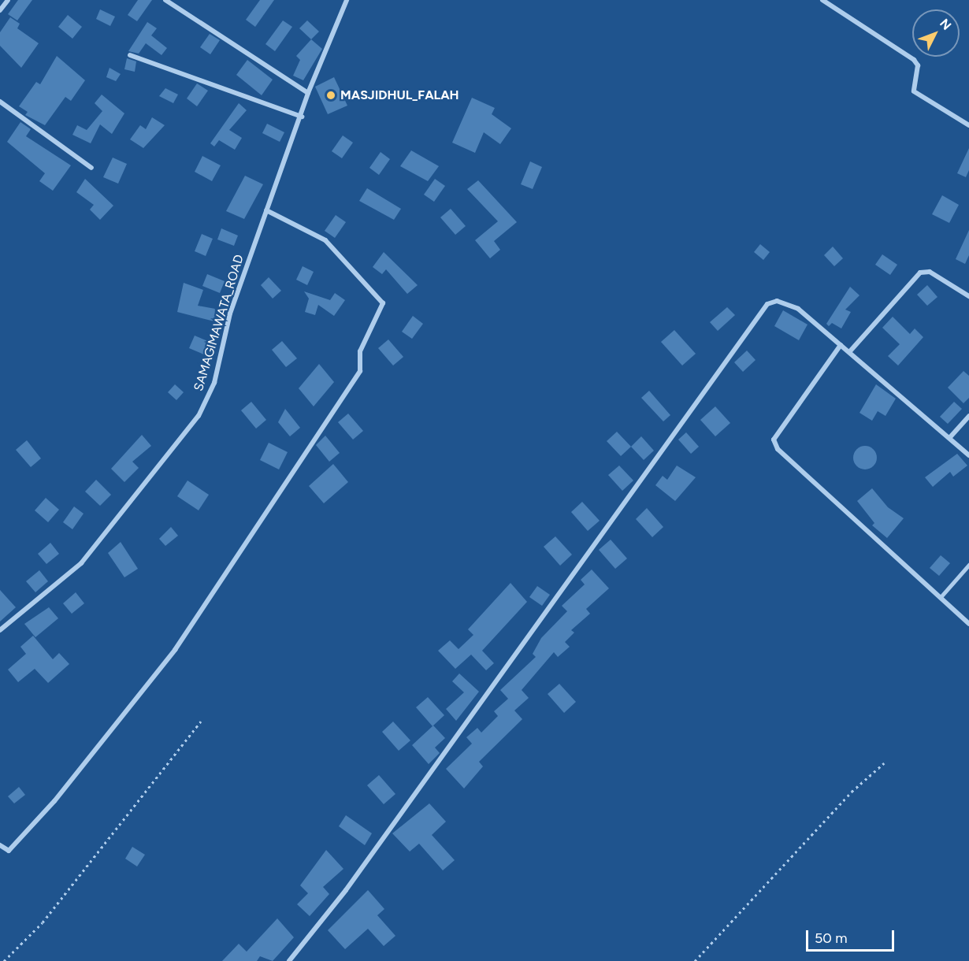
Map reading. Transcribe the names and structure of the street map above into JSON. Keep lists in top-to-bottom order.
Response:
{
  "streets": {
    "street": ["SAMAGIMAWATA_ROAD"]
  },
  "places": ["MASJIDHUL_FALAH"],
  "scale_bar": "50 m",
  "north": "top right"
}
